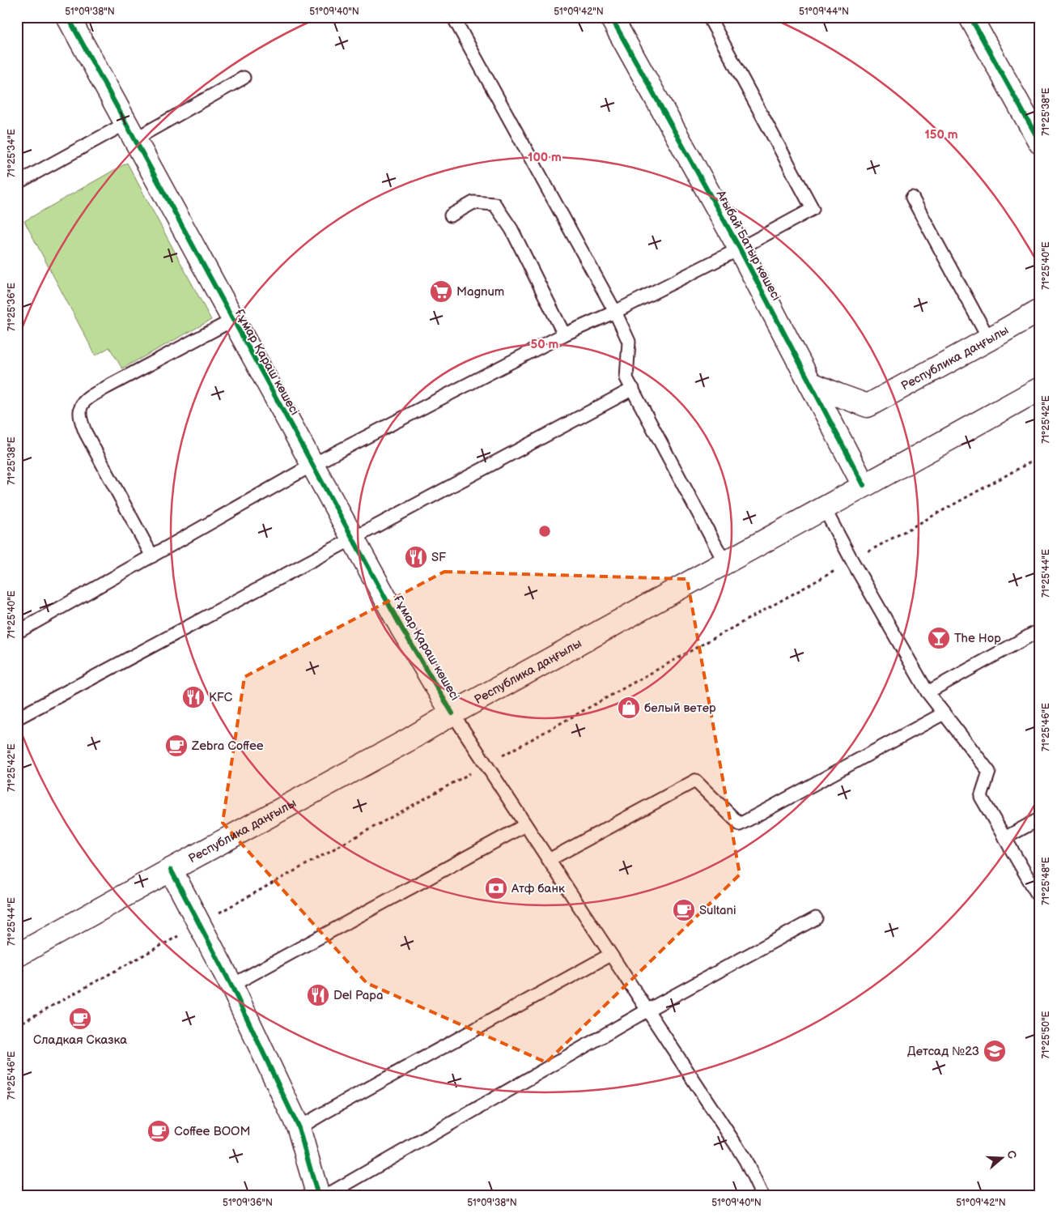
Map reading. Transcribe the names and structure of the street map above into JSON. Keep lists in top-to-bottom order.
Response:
{
  "streets": {
    "street": ["Ағыбай Батыр көшесі", "Республика даңғылы", "Ғұмар Қараш көшесі"]
  },
  "crossings": [
    ["Ағыбай Батыр көшесі", "Республика даңғылы"],
    ["Республика даңғылы", "Ғұмар Қараш көшесі"]
  ],
  "places": {
    "supermarket": ["Magnum"],
    "restaurant": ["SF", "KFC", "Del Papa"],
    "bar": ["The Hop"],
    "shop": ["белый ветер"],
    "cafe": [
      "Zebra Coffee",
      "Sultani",
      "Сладкая Сказка",
      "Coffee BOOM"
    ],
    "bank": ["Атф банк"],
    "school or university": ["Детсад №23"]
  },
  "north": "right",
  "coordinates": [
    "51°09'38\"N",
    "51°09'40\"N",
    "51°09'42\"N",
    "51°09'44\"N",
    "71°25'38\"E",
    "71°25'34\"E",
    "71°25'40\"E",
    "71°25'36\"E",
    "71°25'42\"E",
    "71°25'44\"E",
    "71°25'46\"E",
    "71°25'48\"E",
    "71°25'50\"E",
    "51°09'36\"N"
  ],
  "rings": ["150 m", "100 m", "50 m"]
}
